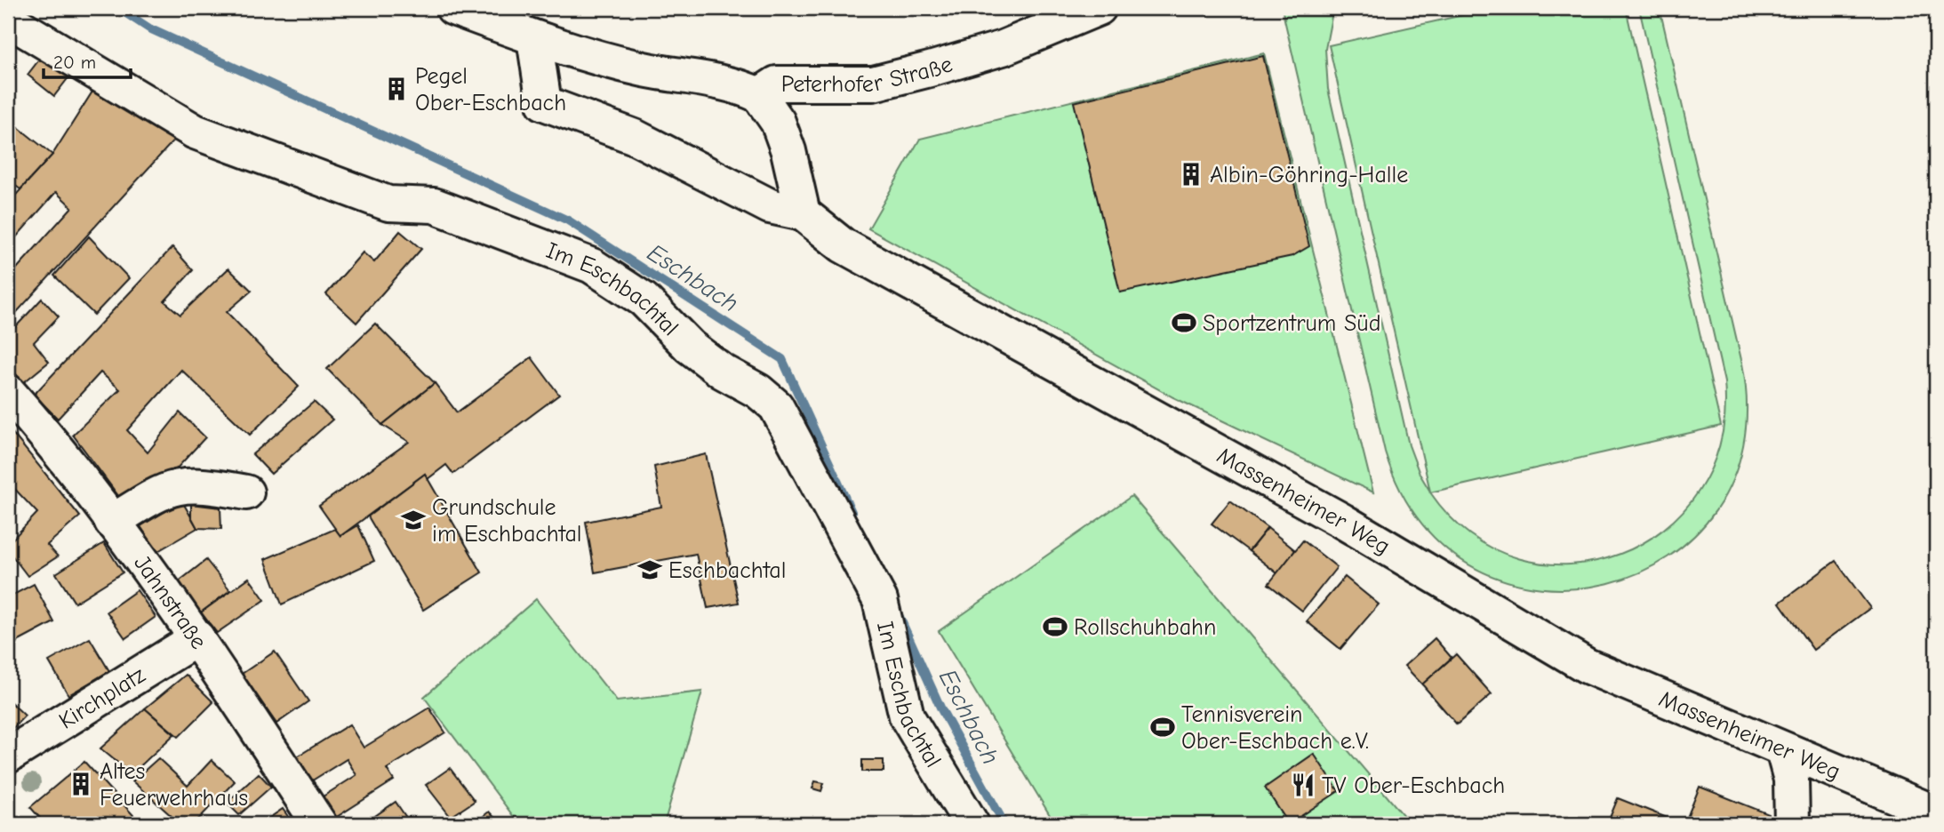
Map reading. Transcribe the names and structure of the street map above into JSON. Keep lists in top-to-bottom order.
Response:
{
  "streets": {
    "street": [
      "Peterhofer Straße",
      "Im Eschbachtal",
      "Massenheimer Weg",
      "Jahnstraße",
      "Kirchplatz"
    ]
  },
  "crossings": [
    ["Jahnstraße", "Kirchplatz"]
  ],
  "water": ["Eschbach"],
  "places": {
    "building": ["Pegel Ober-Eschbach", "Albin-Göhring-Halle", "Altes Feuerwehrhaus"],
    "sports": ["Sportzentrum Süd", "Rollschuhbahn", "Tennisverein Ober-Eschbach e.V."],
    "school or university": ["Grundschule im Eschbachtal", "Eschbachtal"],
    "restaurant": ["TV Ober-Eschbach"]
  },
  "scale_bar": "20 m"
}
